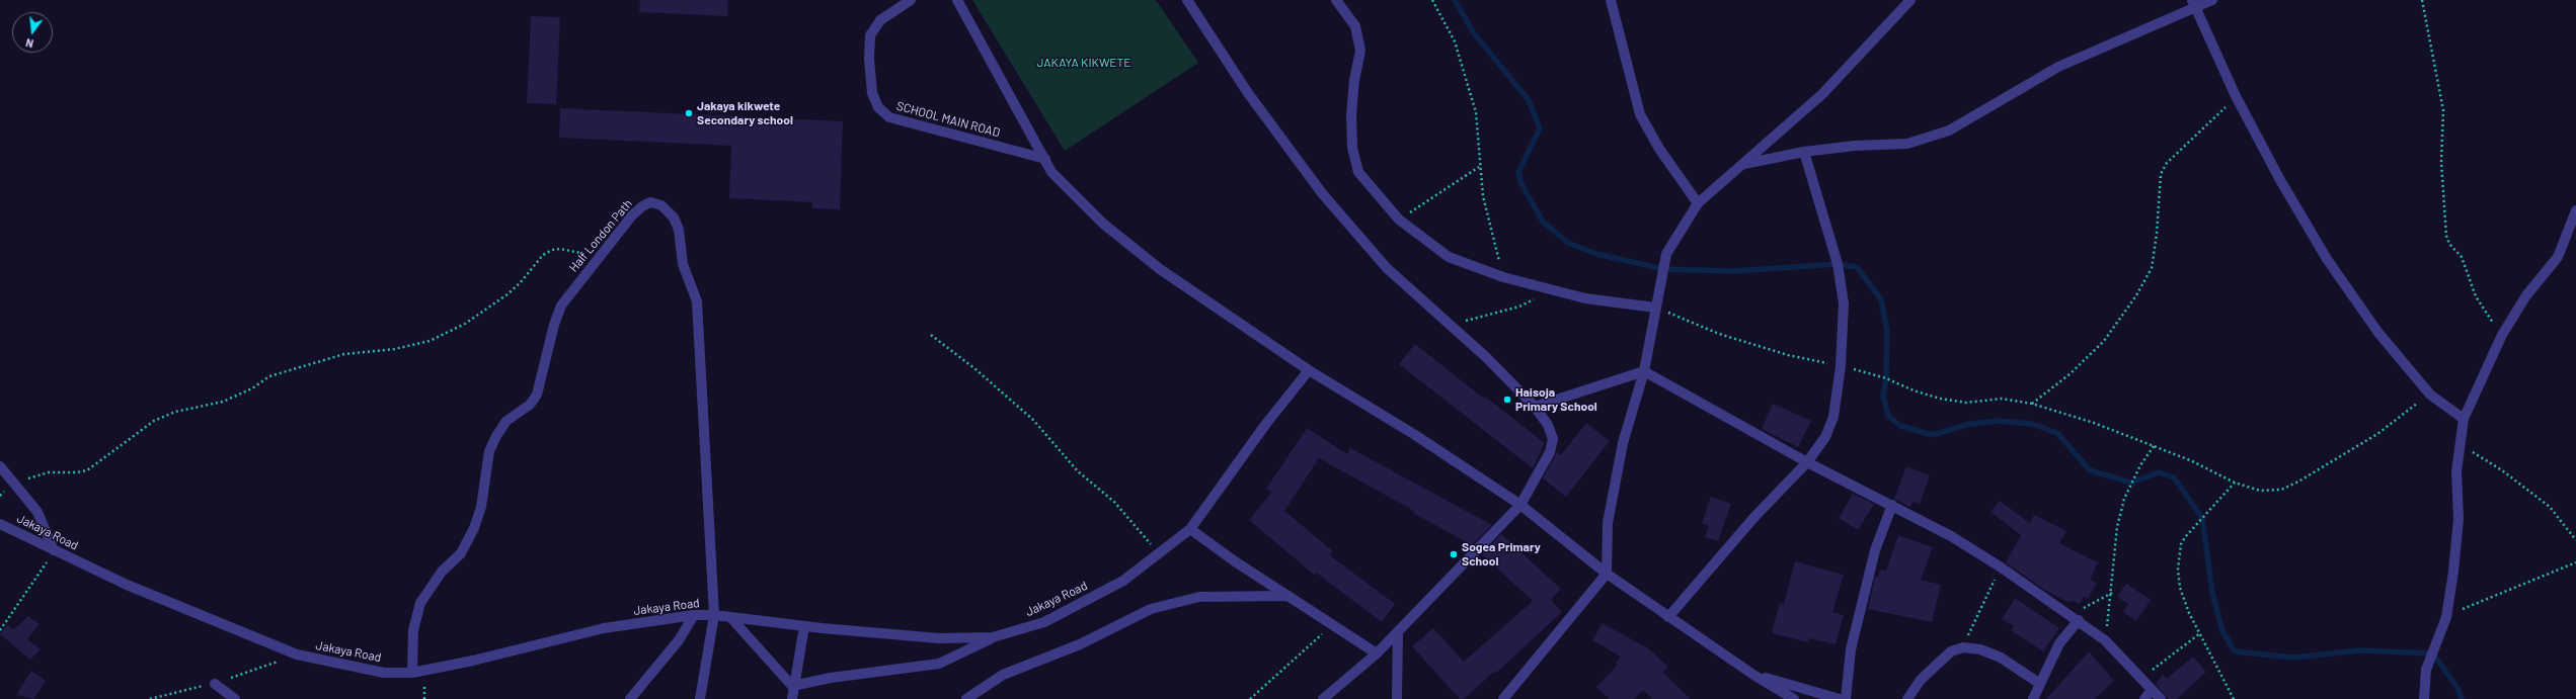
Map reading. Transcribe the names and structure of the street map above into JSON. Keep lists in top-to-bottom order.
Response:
{
  "streets": {
    "street": ["SCHOOL MAIN ROAD", "Half London Path", "Jakaya Road"]
  },
  "crossings": [
    ["Half London Path", "Jakaya Road"]
  ],
  "parks": ["JAKAYA KIKWETE"],
  "places": ["Jakaya kikwete Secondary school", "Haisoja Primary School", "Sogea Primary School"],
  "north": "bottom"
}
